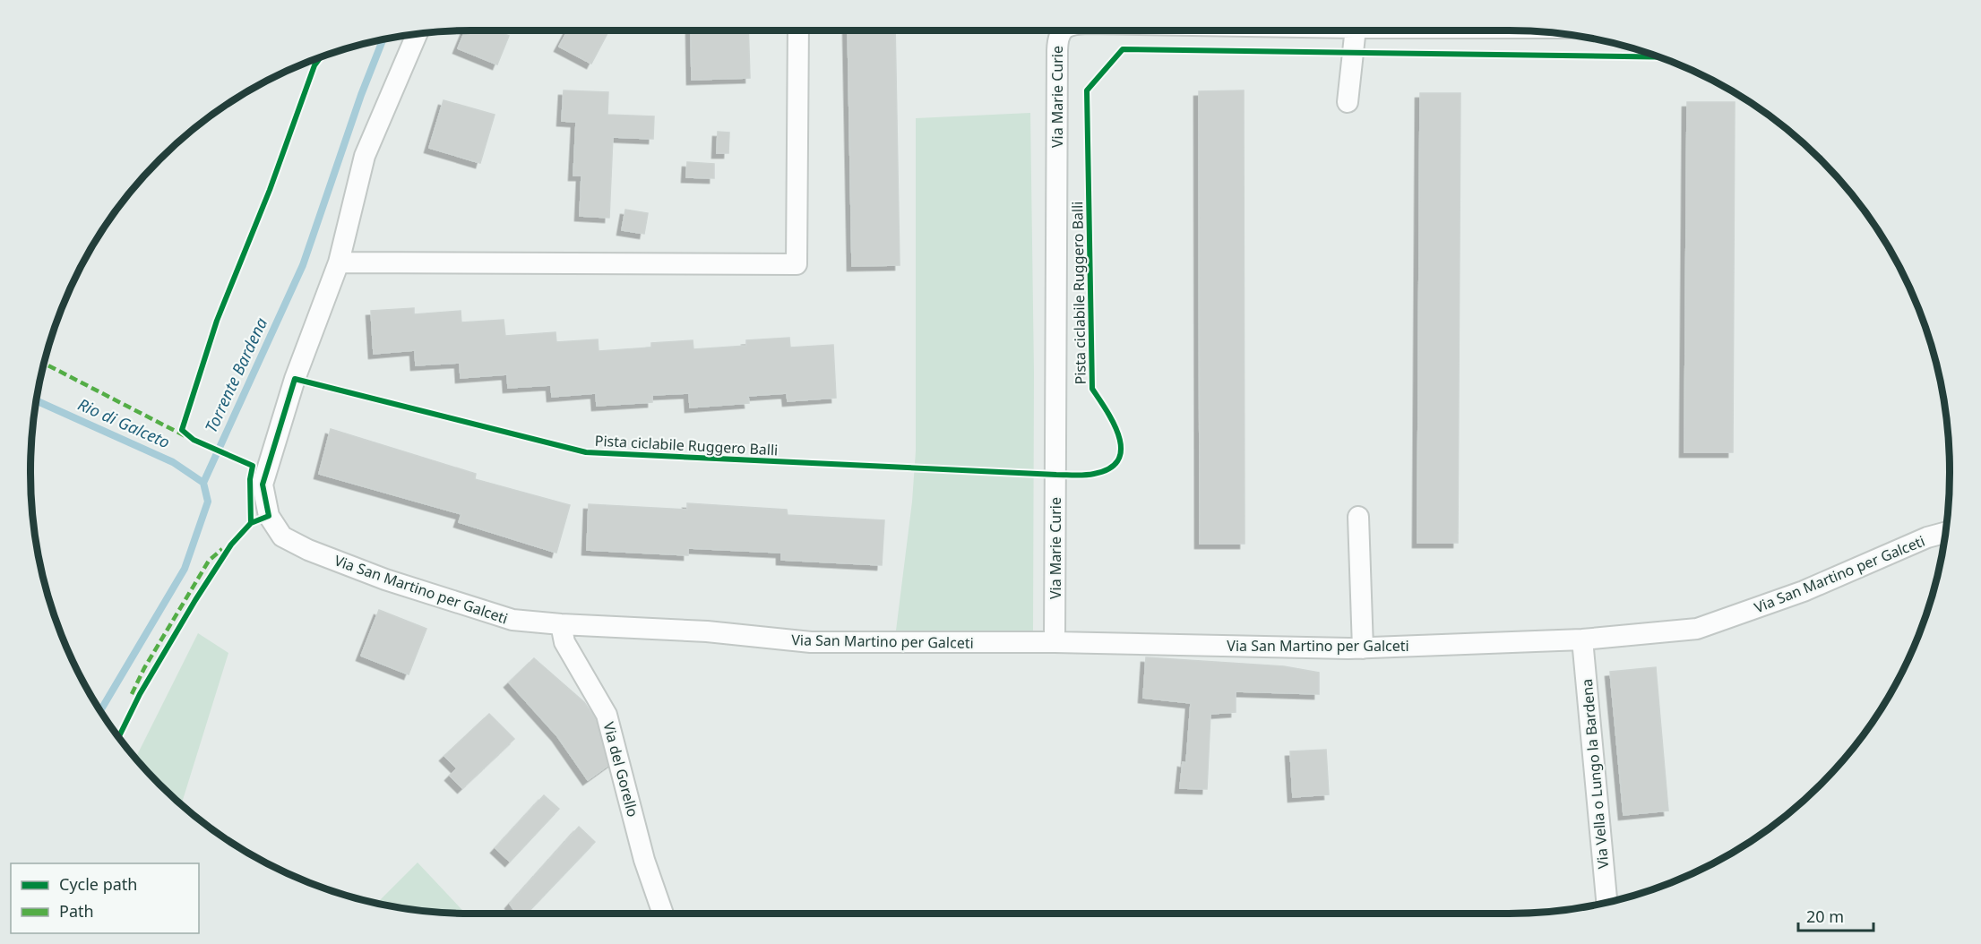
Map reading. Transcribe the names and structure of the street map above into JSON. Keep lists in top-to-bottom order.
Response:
{
  "streets": {
    "street": [
      "Via Marie Curie",
      "Via San Martino per Galceti",
      "Via del Gorello",
      "Via Vella o Lungo la Bardena"
    ],
    "cycle path": ["Pista ciclabile Ruggero Balli"]
  },
  "crossings": [
    ["Via Marie Curie", "Via San Martino per Galceti"],
    ["Via San Martino per Galceti", "Via del Gorello"],
    ["Via San Martino per Galceti", "Via Vella o Lungo la Bardena"]
  ],
  "water": ["Torrente Bardena", "Rio di Galceto"],
  "legend": ["Cycle path", "Path"],
  "scale_bar": "20 m"
}
